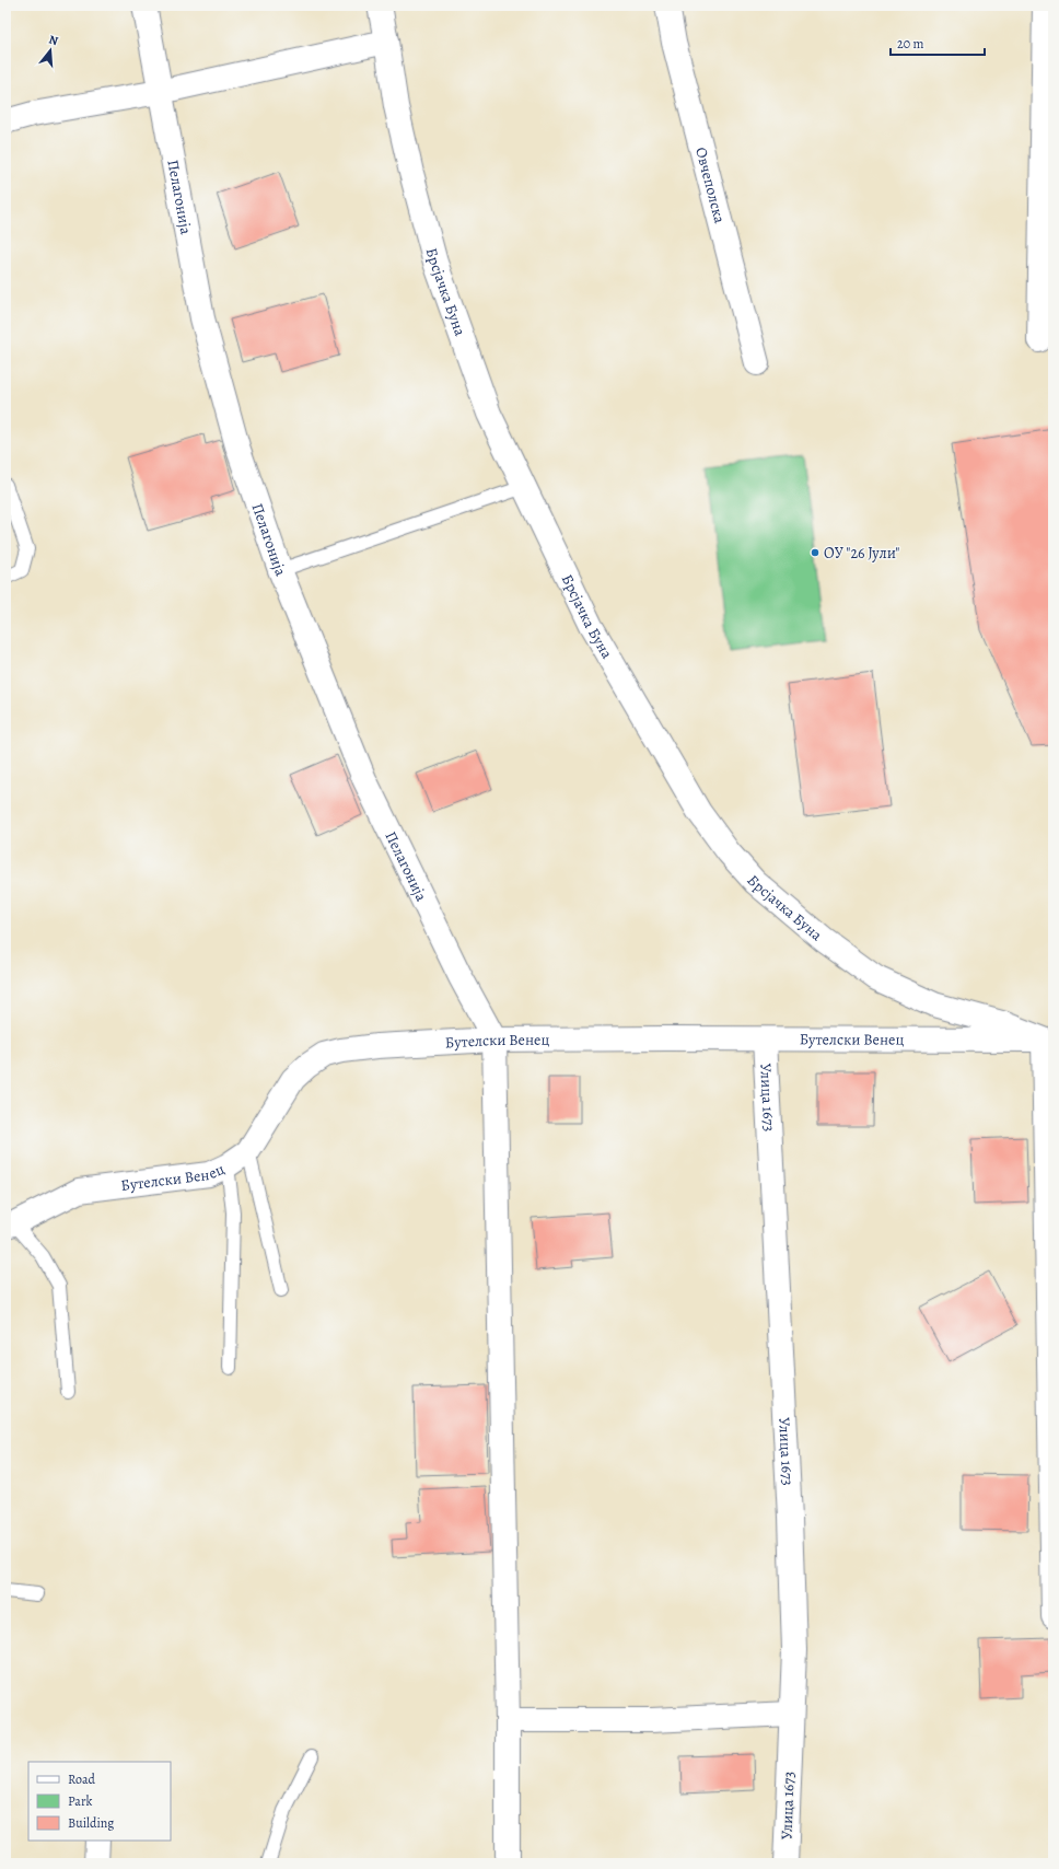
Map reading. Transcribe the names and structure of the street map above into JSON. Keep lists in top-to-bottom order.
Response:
{
  "streets": {
    "street": [
      "Овчеполска",
      "Пелагонија",
      "Брсјачка Буна",
      "Бутелски Венец",
      "Улица 1673"
    ]
  },
  "crossings": [
    ["Пелагонија", "Бутелски Венец"],
    ["Брсјачка Буна", "Бутелски Венец"],
    ["Бутелски Венец", "Улица 1673"]
  ],
  "places": ["ОУ \"26 Јули\""],
  "legend": ["Road", "Park", "Building"],
  "scale_bar": "20 m",
  "north": "top"
}
